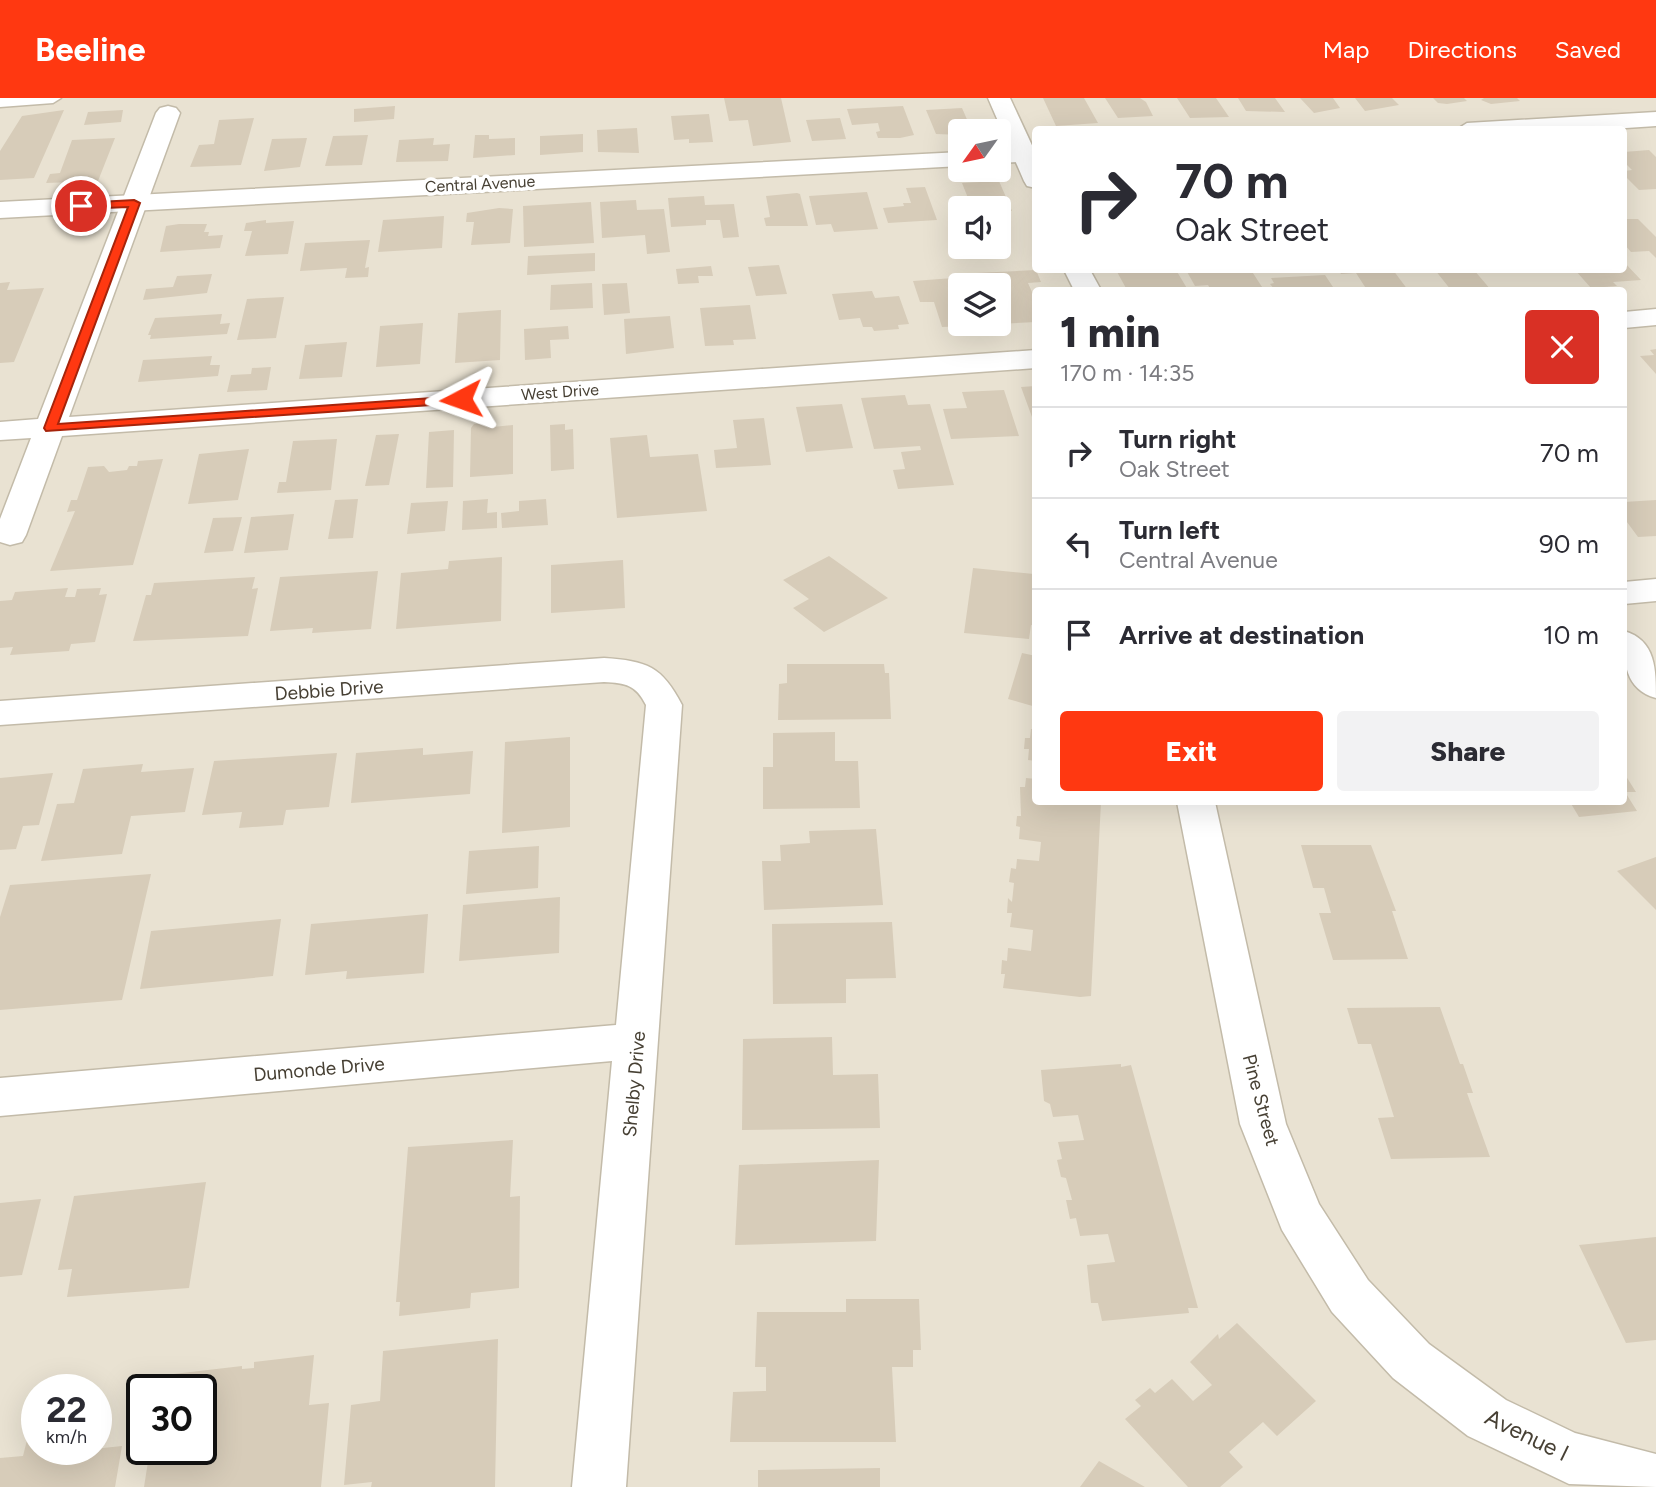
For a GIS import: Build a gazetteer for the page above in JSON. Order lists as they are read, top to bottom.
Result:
{
  "streets": {
    "street": [
      "Central Avenue",
      "West Drive",
      "Debbie Drive",
      "Dumonde Drive",
      "Shelby Drive",
      "Pine Street",
      "Avenue I"
    ]
  },
  "crossings": [
    ["Debbie Drive", "Shelby Drive"],
    ["Dumonde Drive", "Shelby Drive"],
    ["Pine Street", "Avenue I"]
  ],
  "north": "bottom left",
  "page": {
    "header": "Beeline",
    "nav": ["Map", "Directions", "Saved"],
    "turn": ["70 m", "Oak Street"],
    "heading": ["1 min", "170 m · 14:35"],
    "list": [
      {
        "name": "Turn right",
        "note": "Oak Street",
        "value": "70 m"
      },
      {
        "name": "Turn left",
        "note": "Central Avenue",
        "value": "90 m"
      },
      {
        "name": "Arrive at destination",
        "value": "10 m"
      }
    ],
    "buttons": ["Exit", "Share"],
    "speed": "22 km/h",
    "limit": "30"
  }
}
